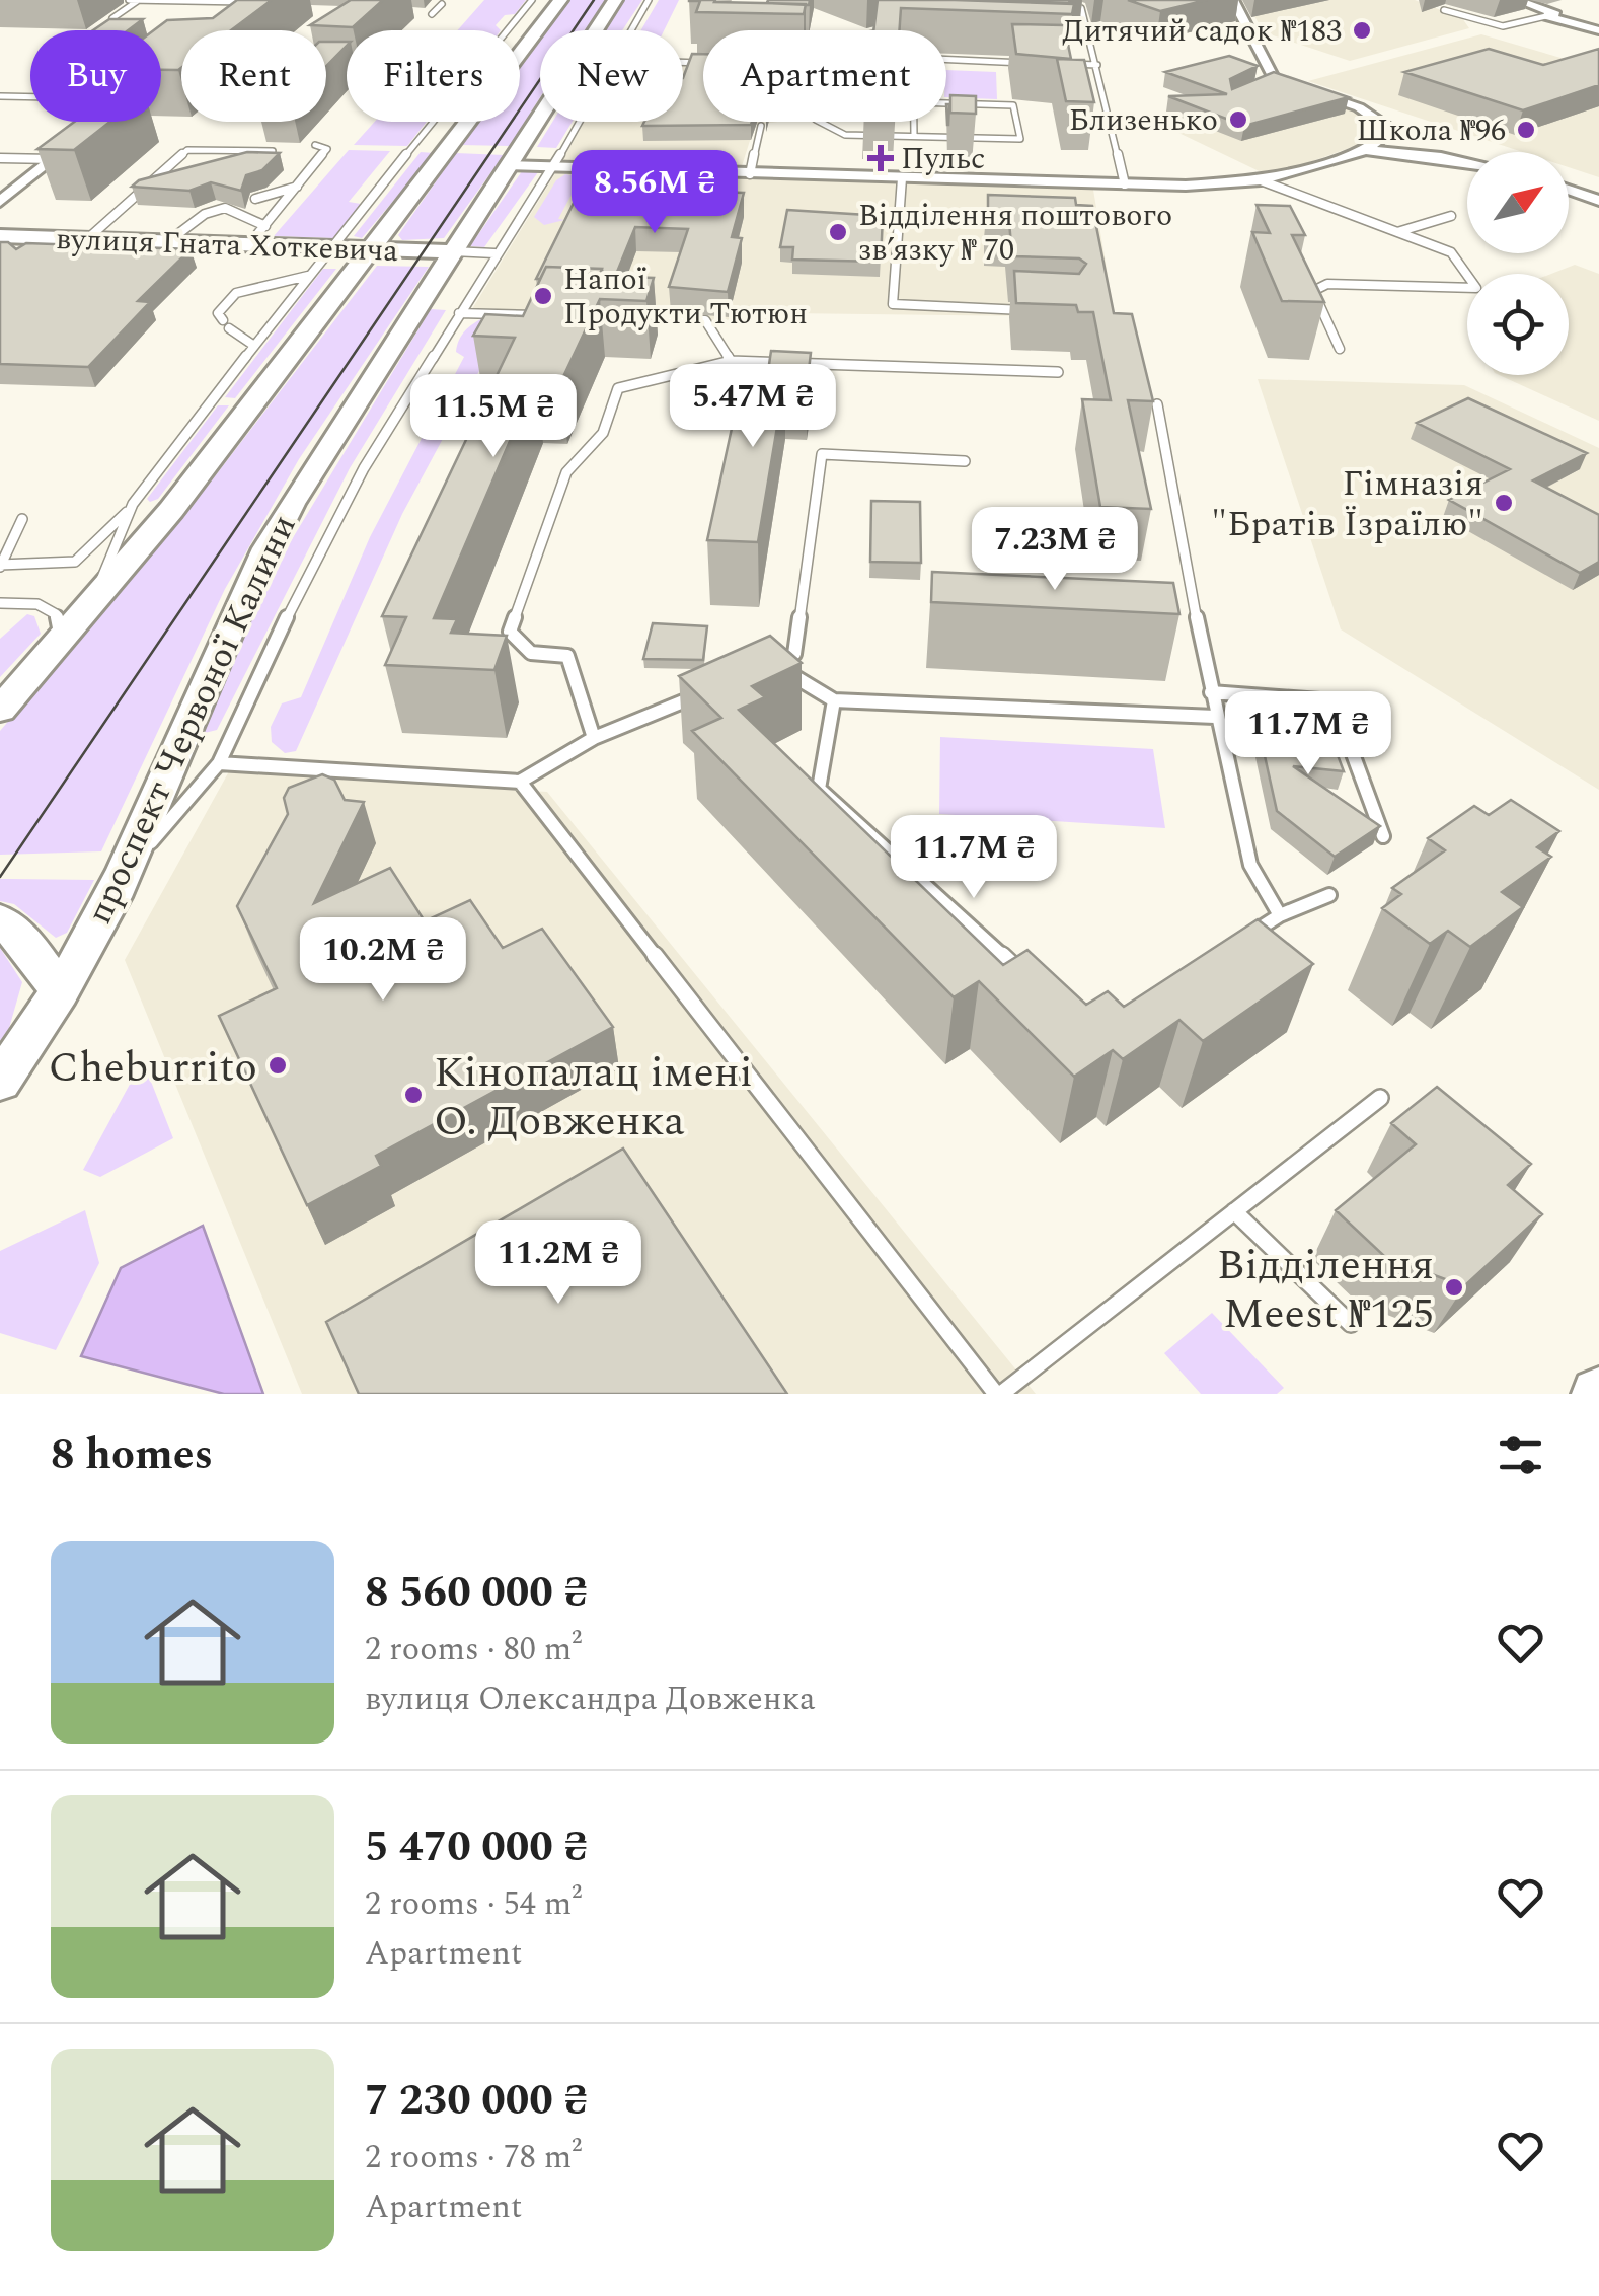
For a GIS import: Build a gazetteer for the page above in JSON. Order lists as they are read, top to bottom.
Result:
{
  "streets": {
    "main road": ["вулиця Гната Хоткевича", "проспект Червоної Калини"]
  },
  "crossings": [
    ["вулиця Гната Хоткевича", "проспект Червоної Калини"]
  ],
  "places": {
    "other": [
      "Дитячий садок №183",
      "Близенько",
      "Школа №96",
      "Відділення поштового зв’язку № 70",
      "Напої Продукти Тютюн",
      "Гімназія \"Братів Їзраїлю\"",
      "Cheburrito",
      "Кінопалац імені О. Довженка",
      "Відділення Meest №125"
    ],
    "health": ["Пульс"]
  },
  "north": "top right",
  "page": {
    "chip": [
      "Buy",
      "Rent",
      "Filters",
      "New",
      "Apartment"
    ],
    "price": [
      "8.56M ₴",
      "5.47M ₴",
      "11.5M ₴",
      "7.23M ₴",
      "11.7M ₴",
      "11.7M ₴",
      "10.2M ₴",
      "11.2M ₴"
    ],
    "heading": "8 homes",
    "list": [
      {
        "name": "8 560 000 ₴",
        "note": "2 rooms · 80 m² · вулиця Олександра Довженка"
      },
      {
        "name": "5 470 000 ₴",
        "note": "2 rooms · 54 m² · Apartment"
      },
      {
        "name": "7 230 000 ₴",
        "note": "2 rooms · 78 m² · Apartment"
      }
    ]
  }
}
